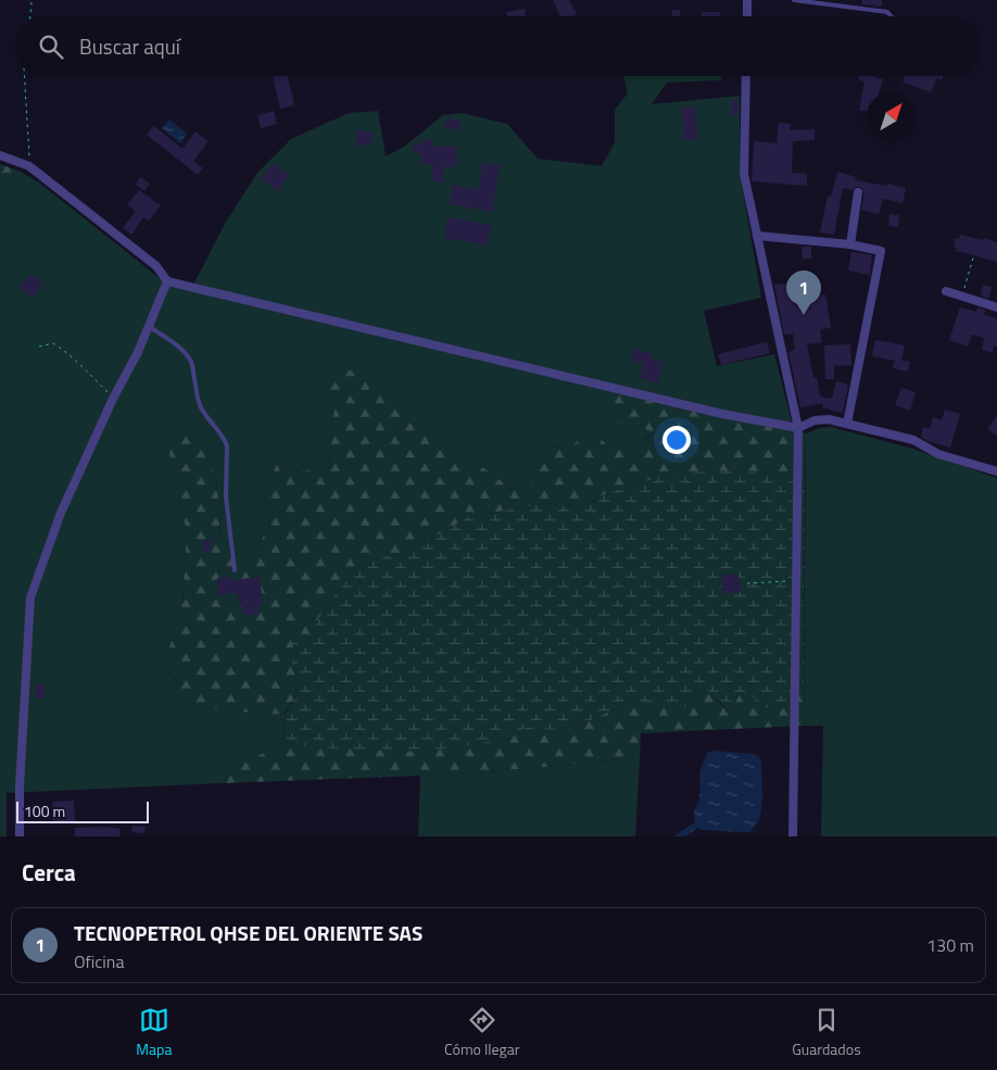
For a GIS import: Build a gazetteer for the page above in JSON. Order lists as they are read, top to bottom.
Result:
{
  "scale_bar": "100 m",
  "north": "top right",
  "page": {
    "search": "Buscar aquí",
    "pins": "1",
    "scale": "100 m",
    "heading": "Cerca",
    "list": [
      {
        "mark": "1",
        "name": "TECNOPETROL QHSE DEL ORIENTE SAS",
        "note": "Oficina",
        "value": "130 m"
      }
    ],
    "nav": ["Mapa", "Cómo llegar", "Guardados"]
  }
}
